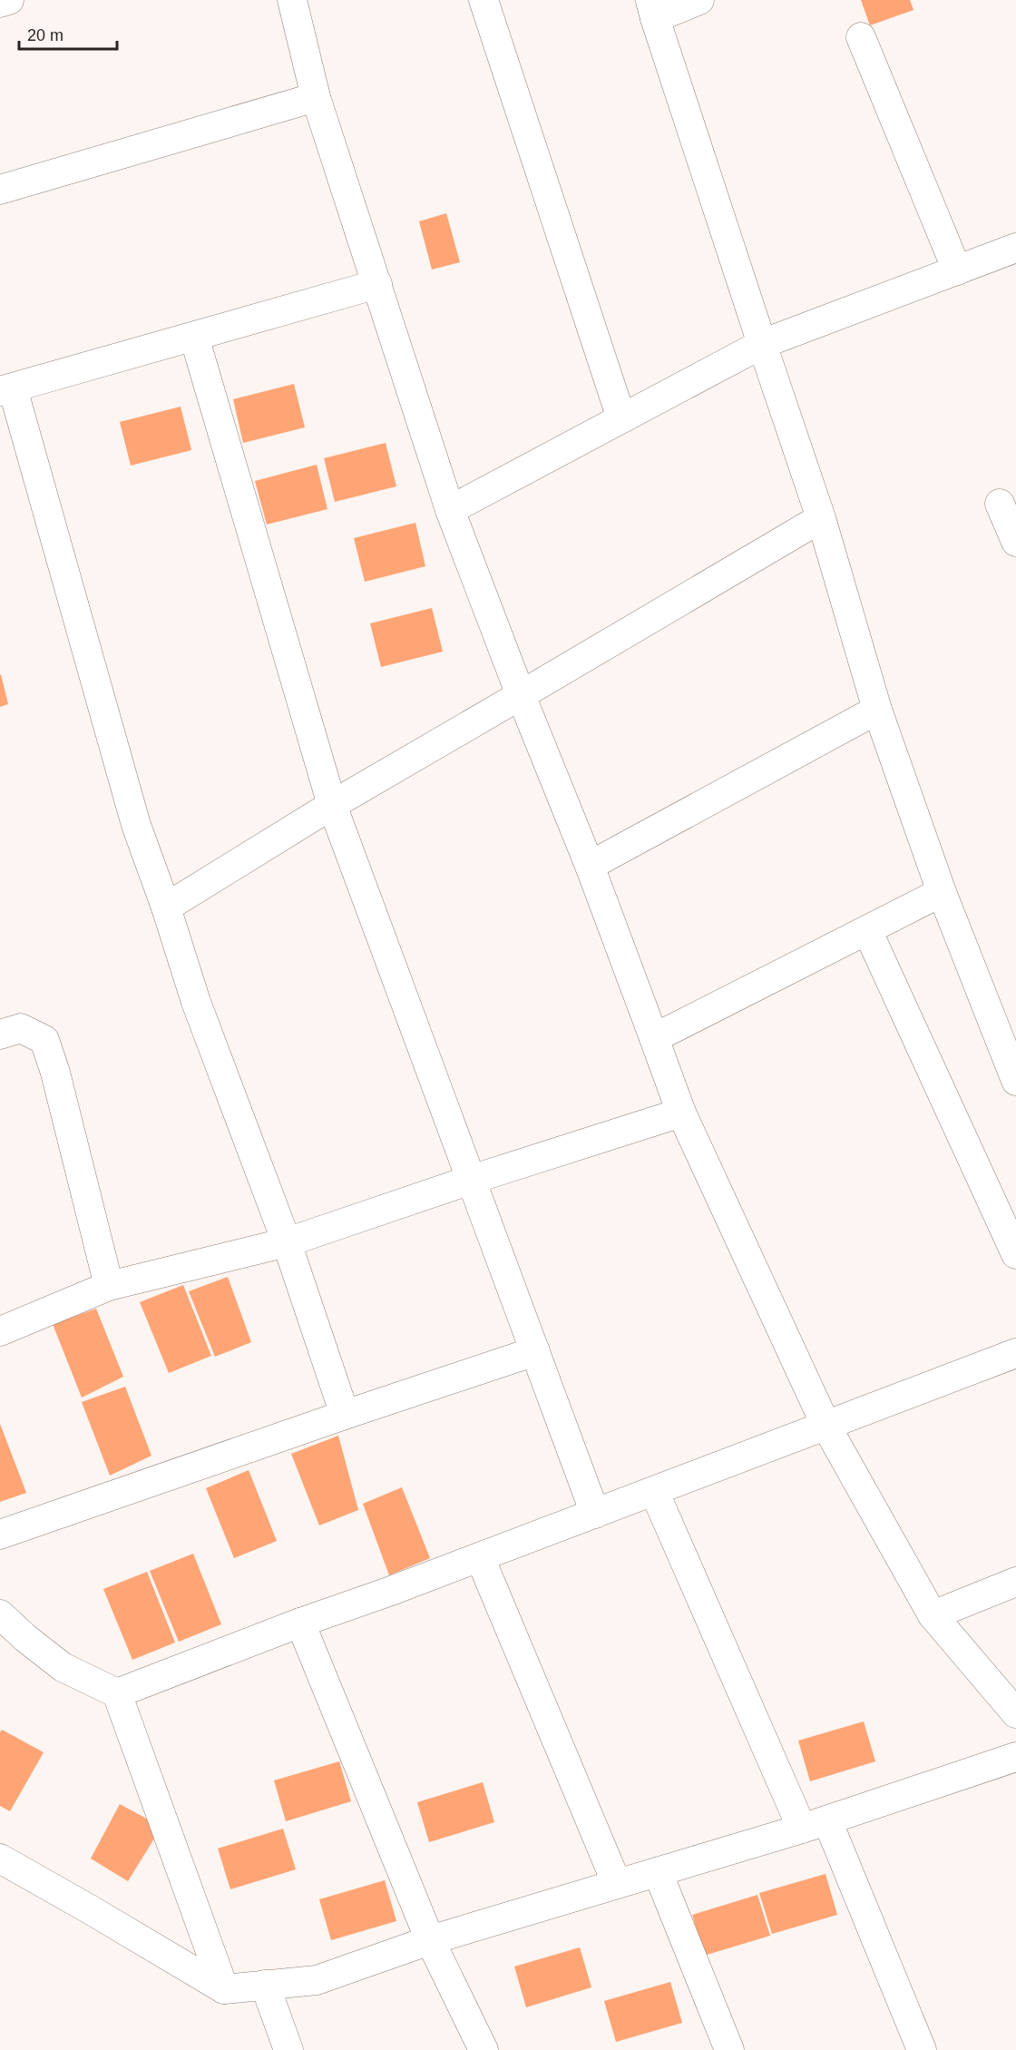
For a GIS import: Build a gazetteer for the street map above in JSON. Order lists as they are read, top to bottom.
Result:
{
  "scale_bar": "20 m"
}
